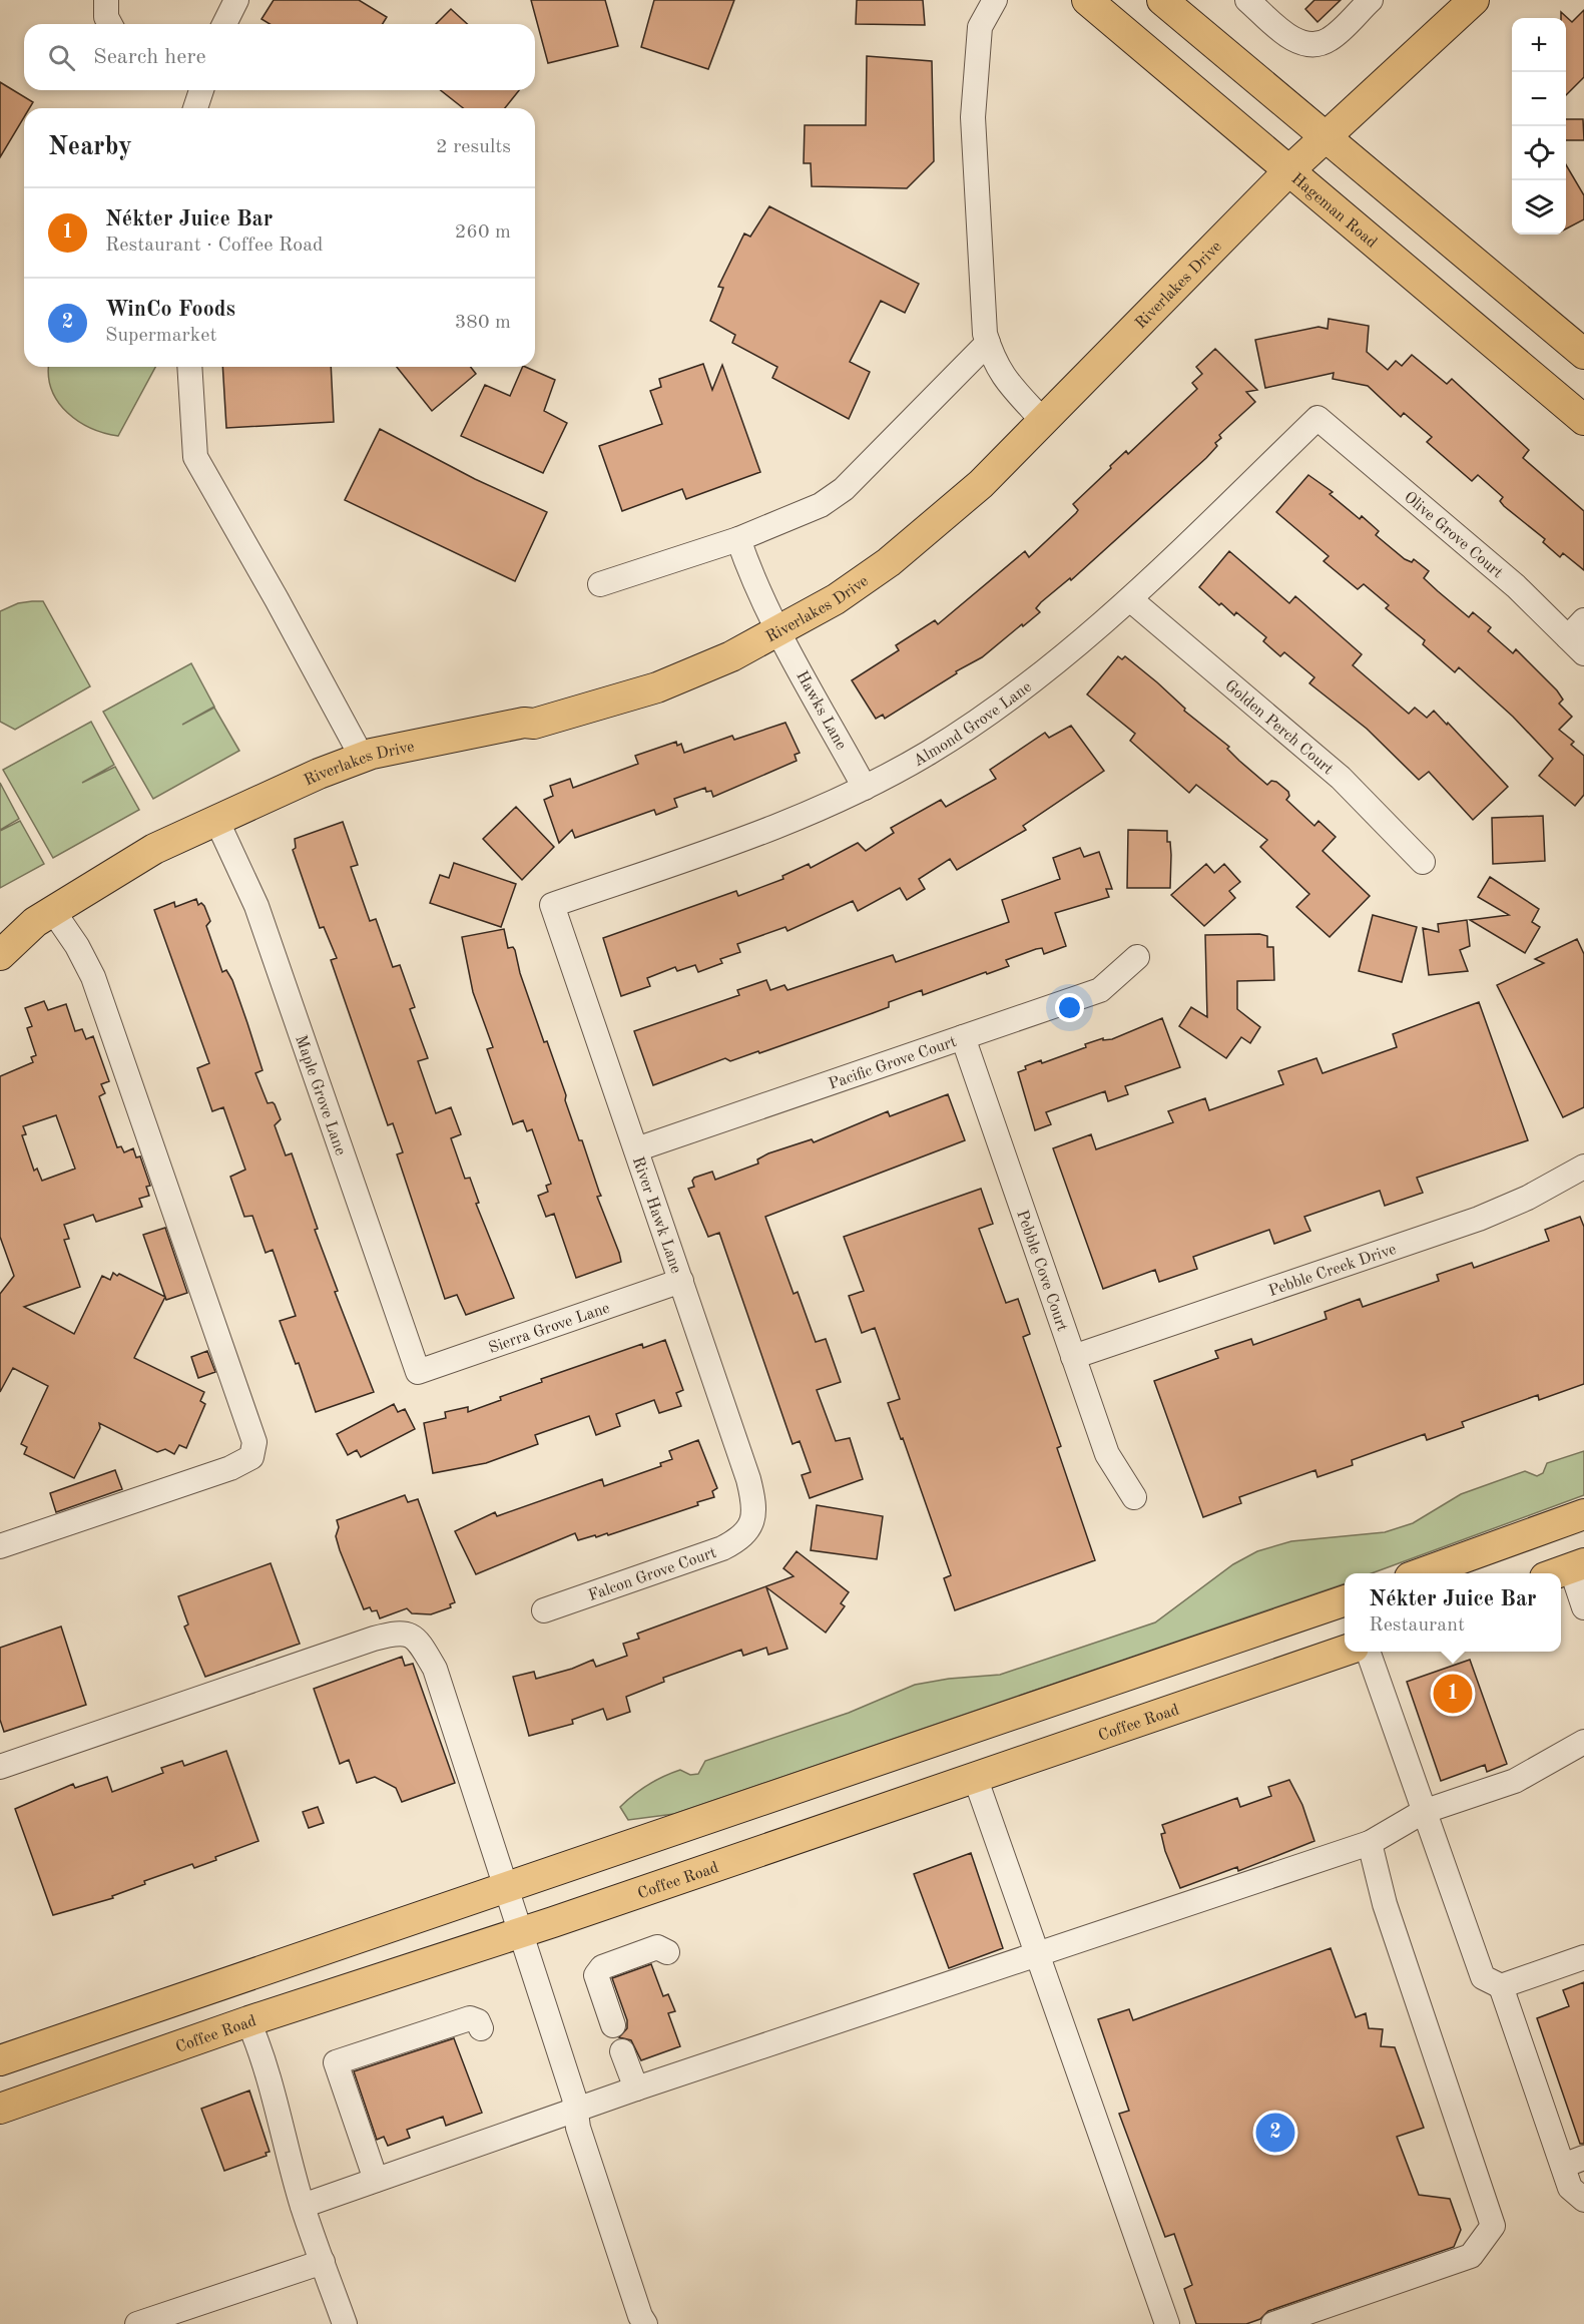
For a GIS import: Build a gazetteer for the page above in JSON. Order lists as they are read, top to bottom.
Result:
{
  "streets": {
    "main road": ["Hageman Road", "Riverlakes Drive", "Coffee Road"],
    "street": [
      "Olive Grove Court",
      "Hawks Lane",
      "Almond Grove Lane",
      "Golden Perch Court",
      "Pacific Grove Court",
      "Maple Grove Lane",
      "River Hawk Lane",
      "Pebble Creek Drive",
      "Pebble Cove Court",
      "Sierra Grove Lane",
      "Falcon Grove Court"
    ]
  },
  "crossings": [
    ["Hageman Road", "Riverlakes Drive"],
    ["Riverlakes Drive", "Hawks Lane"],
    ["Riverlakes Drive", "Maple Grove Lane"],
    ["Olive Grove Court", "Almond Grove Lane"],
    ["Hawks Lane", "Almond Grove Lane"],
    ["Almond Grove Lane", "Golden Perch Court"],
    ["Almond Grove Lane", "River Hawk Lane"],
    ["Pacific Grove Court", "River Hawk Lane"],
    ["Pacific Grove Court", "Pebble Cove Court"],
    ["Maple Grove Lane", "Sierra Grove Lane"],
    ["River Hawk Lane", "Sierra Grove Lane"],
    ["River Hawk Lane", "Falcon Grove Court"],
    ["Pebble Creek Drive", "Pebble Cove Court"]
  ],
  "page": {
    "map_buttons": ["+", "−"],
    "search": "Search here",
    "heading": ["Nearby", "2 results"],
    "list": [
      {
        "mark": "1",
        "name": "Nékter Juice Bar",
        "note": "Restaurant · Coffee Road",
        "value": "260 m"
      },
      {
        "mark": "2",
        "name": "WinCo Foods",
        "note": "Supermarket",
        "value": "380 m"
      }
    ],
    "popup": ["Nékter Juice Bar", "Restaurant"],
    "pins": ["1", "2"]
  }
}
